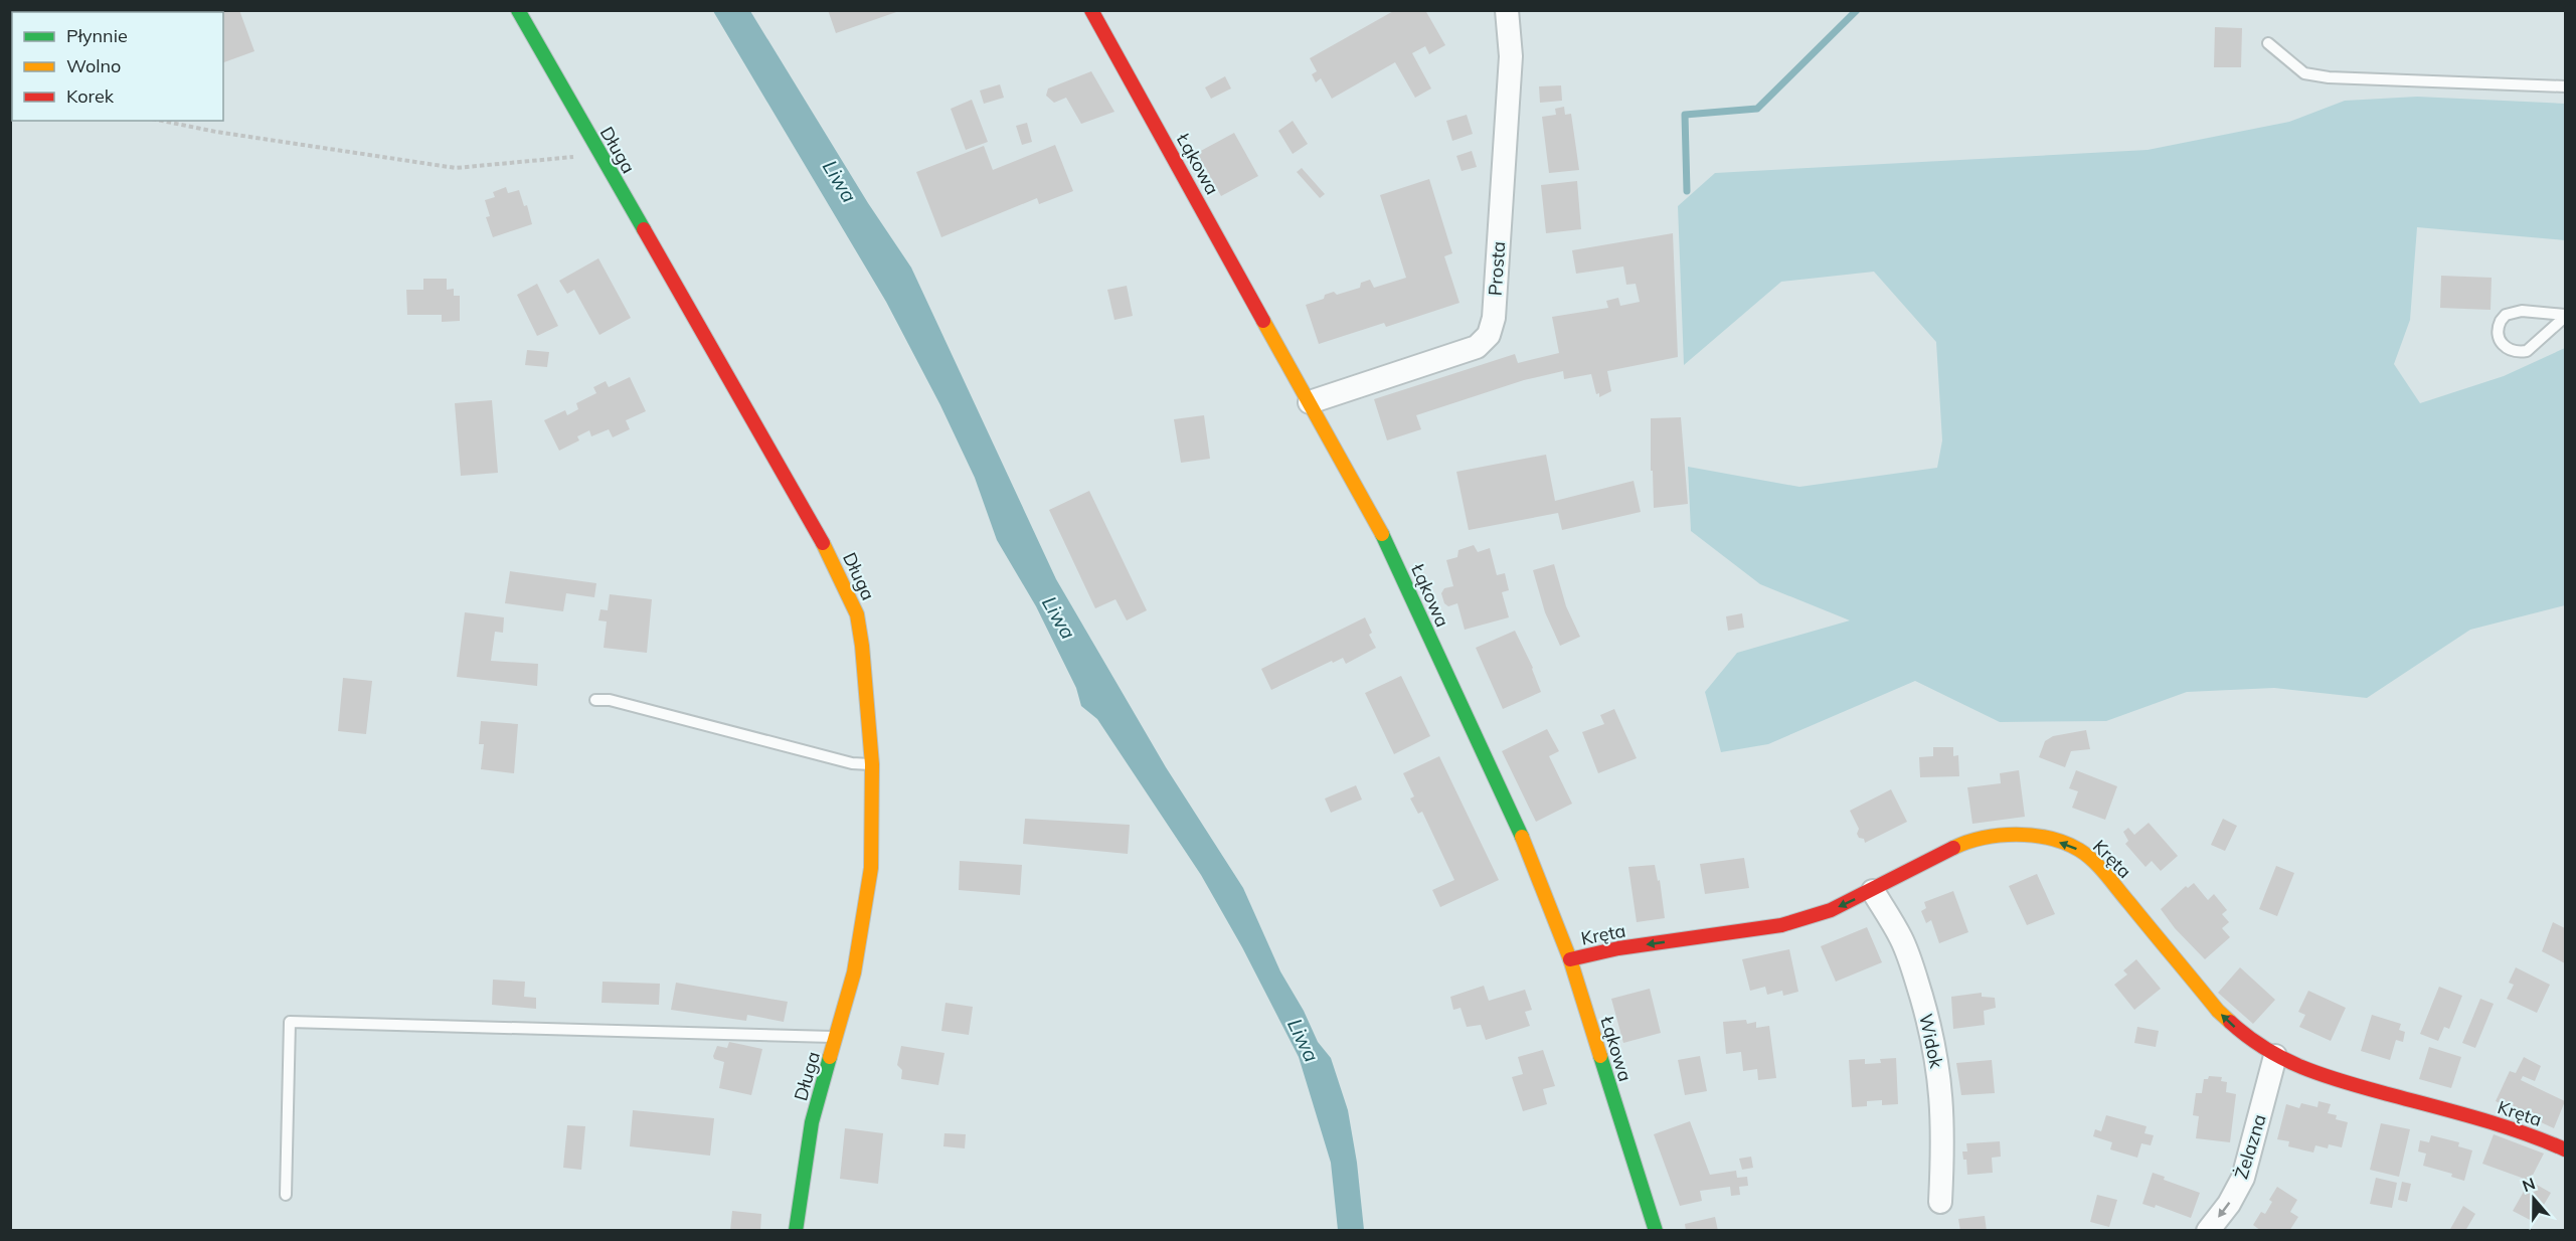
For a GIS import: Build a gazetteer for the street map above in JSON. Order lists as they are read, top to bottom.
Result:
{
  "streets": {
    "street": [
      "Długa",
      "Łąkowa",
      "Prosta",
      "Kręta",
      "Widok",
      "Żelazna"
    ]
  },
  "crossings": [
    ["Łąkowa", "Prosta"],
    ["Łąkowa", "Kręta"],
    ["Kręta", "Widok"],
    ["Kręta", "Żelazna"]
  ],
  "one_way": ["Kręta", "Żelazna"],
  "water": ["Liwa"],
  "legend": ["Płynnie", "Wolno", "Korek"],
  "north": "top"
}
